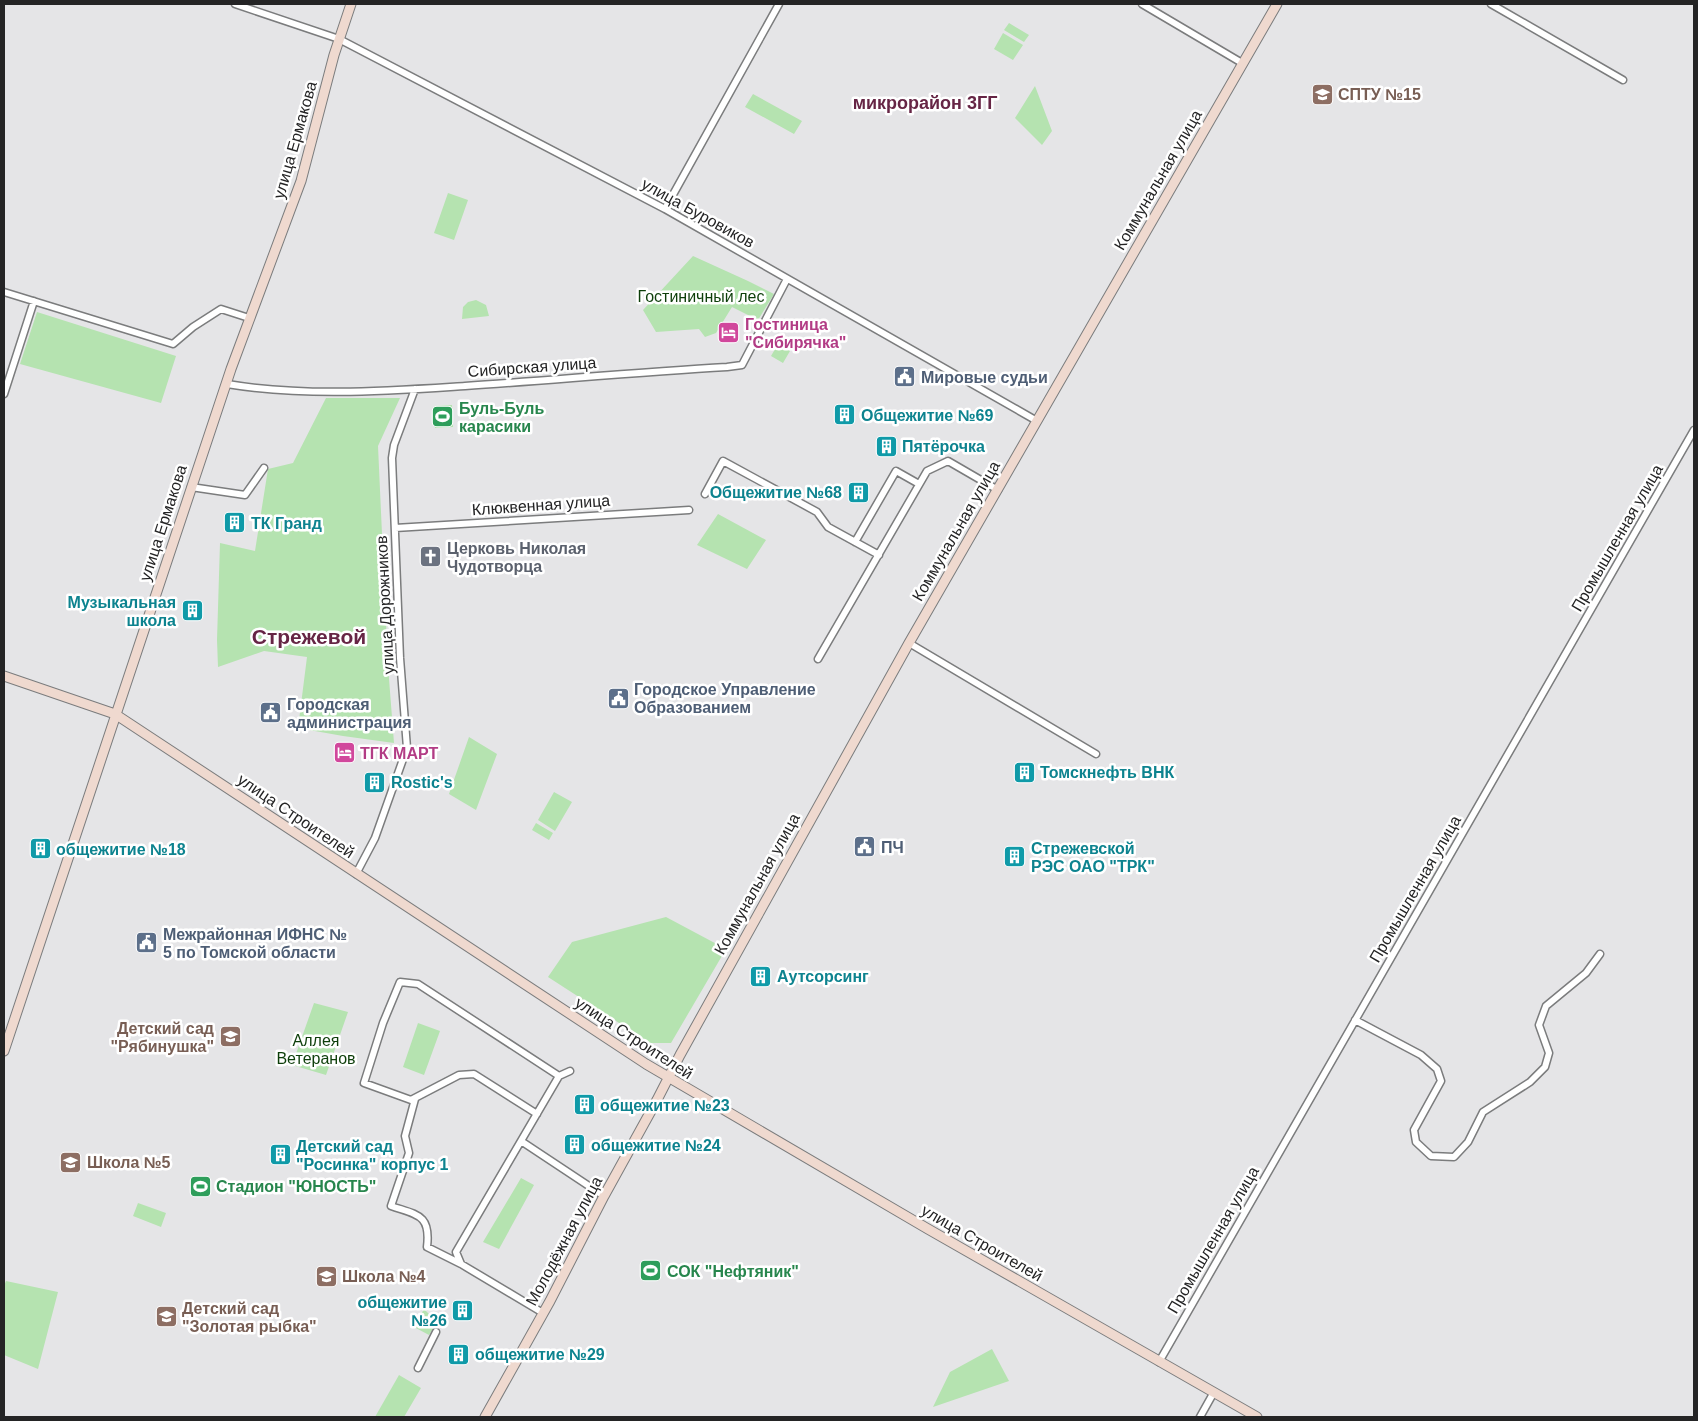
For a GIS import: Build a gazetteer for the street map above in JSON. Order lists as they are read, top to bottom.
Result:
{
  "streets": {
    "main road": [
      "улица Ермакова",
      "Коммунальная улица",
      "улица Строителей",
      "Молодёжная улица"
    ],
    "street": [
      "улица Буровиков",
      "Сибирская улица",
      "Клюквенная улица",
      "Промышленная улица",
      "улица Дорожников"
    ]
  },
  "crossings": [
    ["улица Ермакова", "улица Буровиков"],
    ["улица Ермакова", "Сибирская улица"],
    ["улица Ермакова", "улица Строителей"],
    ["Коммунальная улица", "улица Буровиков"],
    ["Коммунальная улица", "улица Строителей"],
    ["Коммунальная улица", "Молодёжная улица"],
    ["улица Буровиков", "Сибирская улица"],
    ["Сибирская улица", "улица Дорожников"],
    ["Клюквенная улица", "улица Дорожников"],
    ["Промышленная улица", "улица Строителей"],
    ["улица Дорожников", "улица Строителей"],
    ["улица Строителей", "Молодёжная улица"]
  ],
  "districts": ["микрорайон 3ГГ", "Стрежевой"],
  "parks": ["Гостиничный лес", "Аллея Ветеранов"],
  "places": {
    "school or university": [
      "СПТУ №15",
      "Детский сад \"Рябинушка\"",
      "Школа №5",
      "Школа №4",
      "Детский сад \"Золотая рыбка\""
    ],
    "hotel": ["Гостиница \"Сибирячка\"", "ТГК МАРТ"],
    "public building": [
      "Мировые судьи",
      "Городское Управление Образованием",
      "Городская администрация",
      "ПЧ",
      "Межрайонная ИФНС № 5 по Томской области"
    ],
    "building": [
      "Общежитие №69",
      "Пятёрочка",
      "Общежитие №68",
      "ТК Гранд",
      "Музыкальная школа",
      "Томскнефть ВНК",
      "Rostic's",
      "общежитие №18",
      "Стрежевской РЭС ОАО \"ТРК\"",
      "Аутсорсинг",
      "общежитие №23",
      "общежитие №24",
      "Детский сад \"Росинка\" корпус 1",
      "общежитие №26",
      "общежитие №29"
    ],
    "sports": ["Буль-Буль карасики", "Стадион \"ЮНОСТЬ\"", "СОК \"Нефтяник\""],
    "church": ["Церковь Николая Чудотворца"]
  }
}
